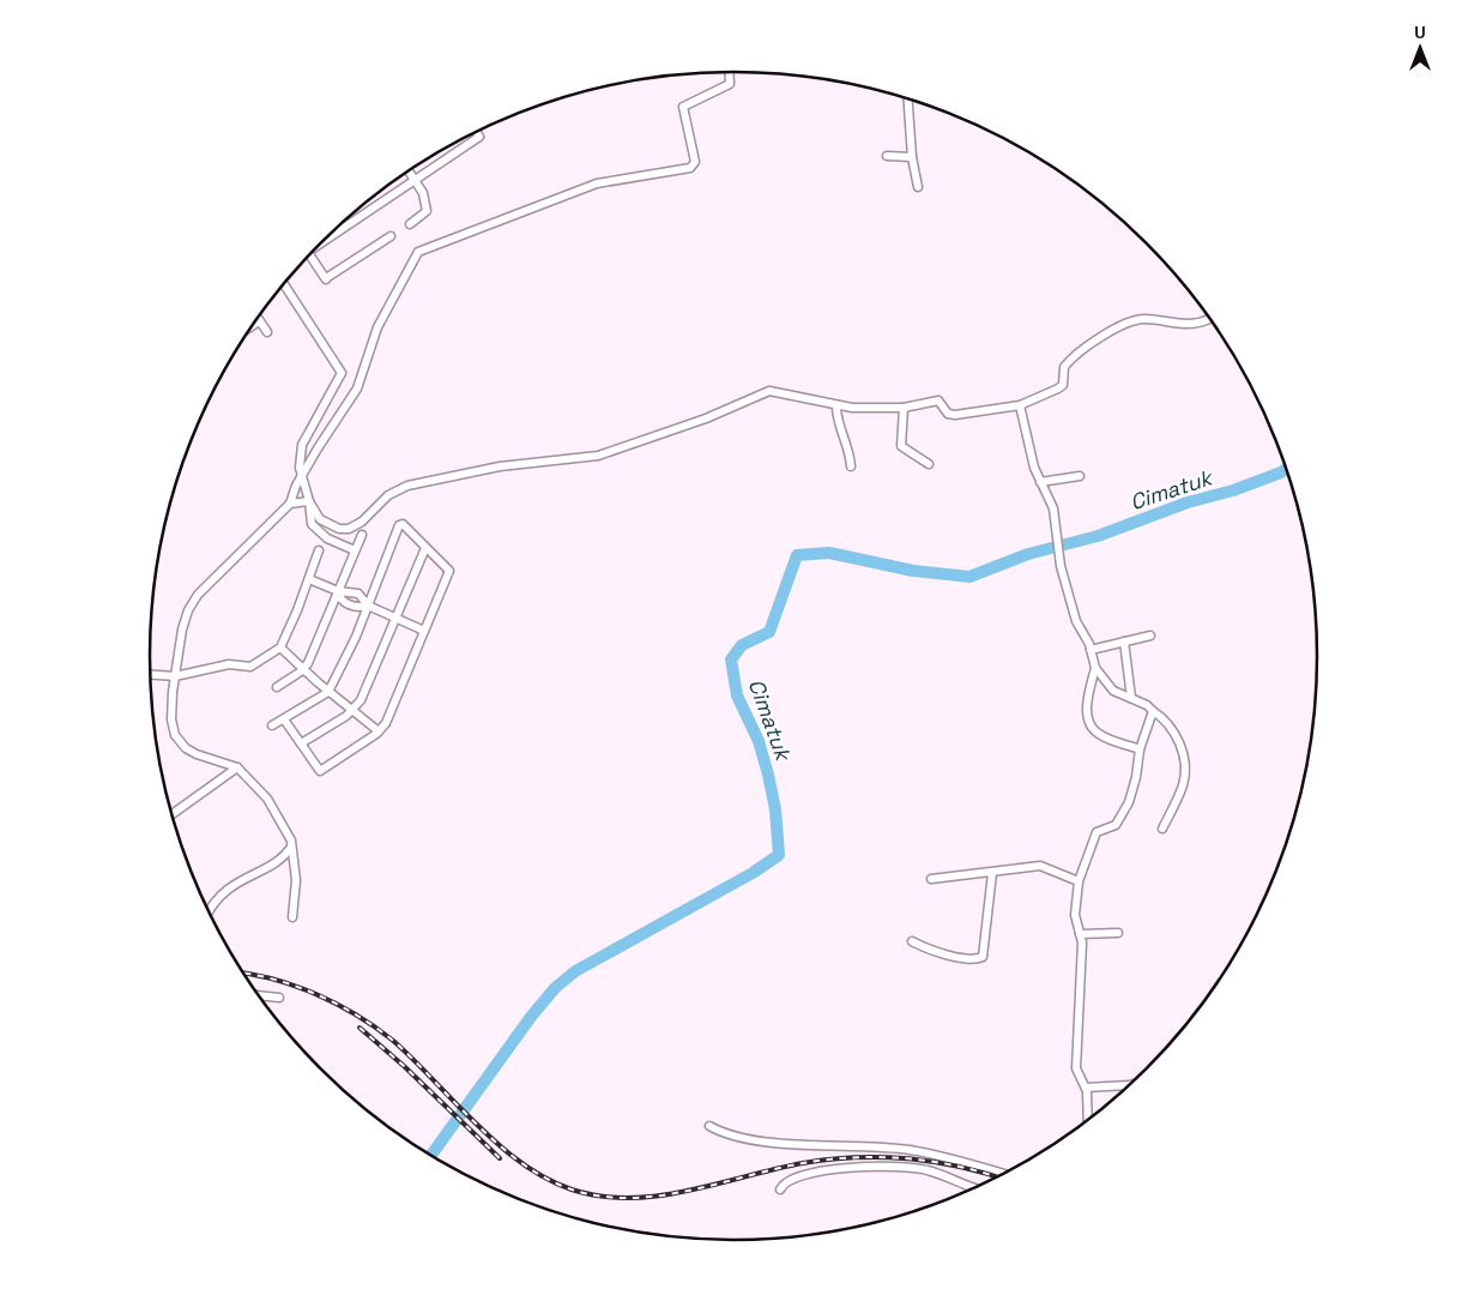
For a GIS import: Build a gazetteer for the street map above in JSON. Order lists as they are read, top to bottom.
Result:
{
  "water": ["Cimatuk"],
  "north": "top"
}
